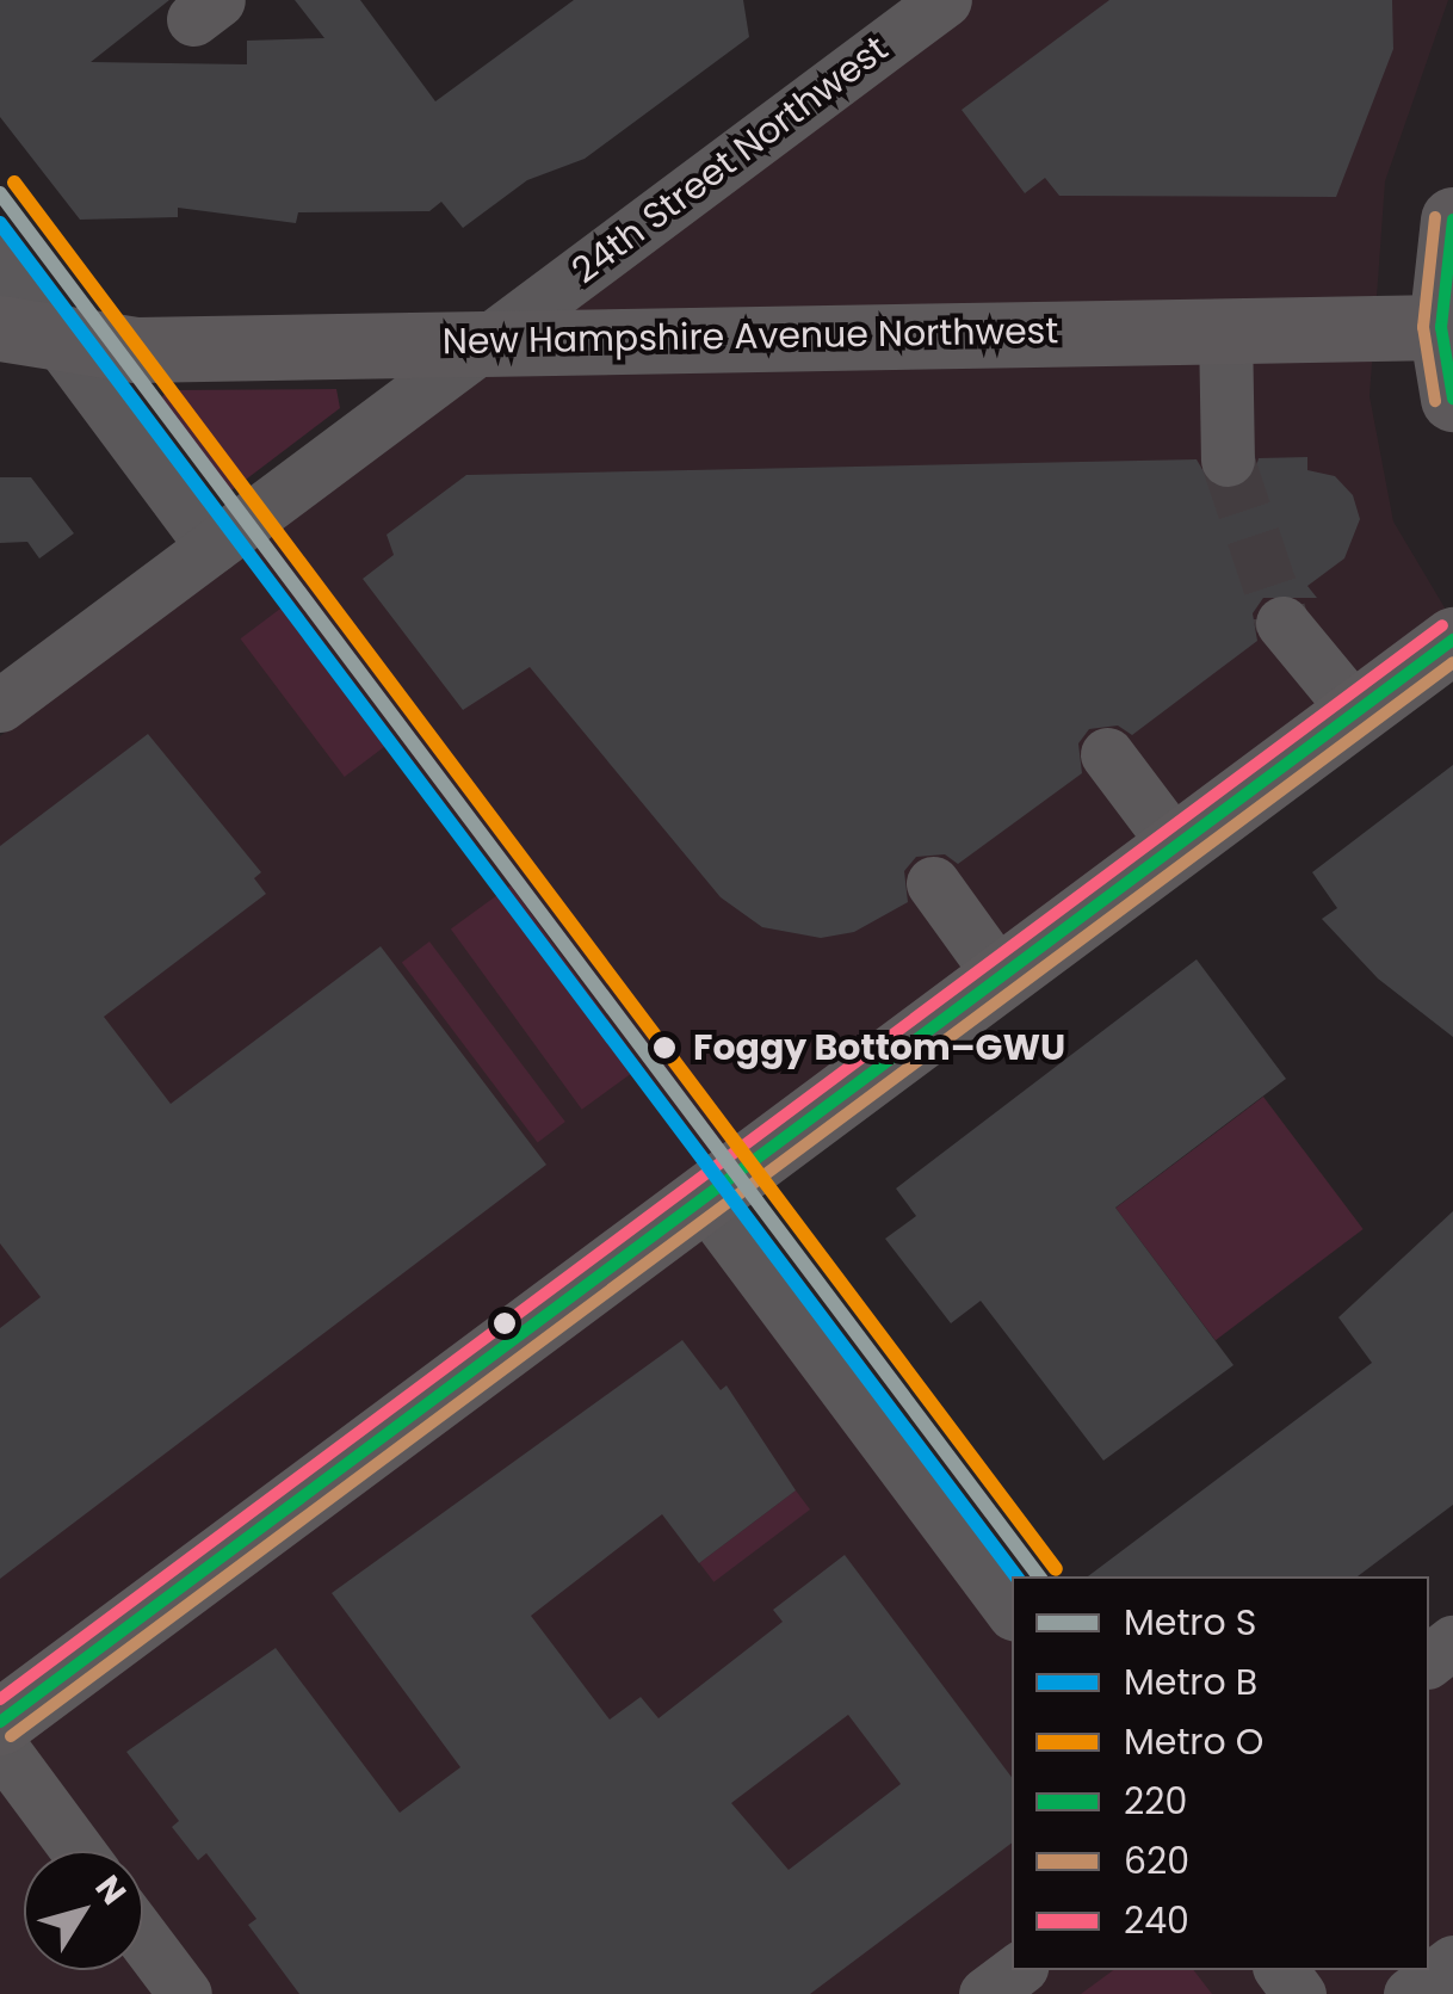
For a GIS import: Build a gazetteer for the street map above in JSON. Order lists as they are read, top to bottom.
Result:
{
  "streets": {
    "main road": ["New Hampshire Avenue Northwest"],
    "street": ["24th Street Northwest"]
  },
  "crossings": [
    ["24th Street Northwest", "New Hampshire Avenue Northwest"]
  ],
  "places": ["Foggy Bottom–GWU"],
  "lines": [
    "metro line O",
    "metro line S",
    "transit line 620",
    "transit line 220",
    "metro line B",
    "transit line 240"
  ],
  "legend": [
    "Metro S",
    "Metro B",
    "Metro O",
    "220",
    "620",
    "240"
  ],
  "north": "top right"
}
